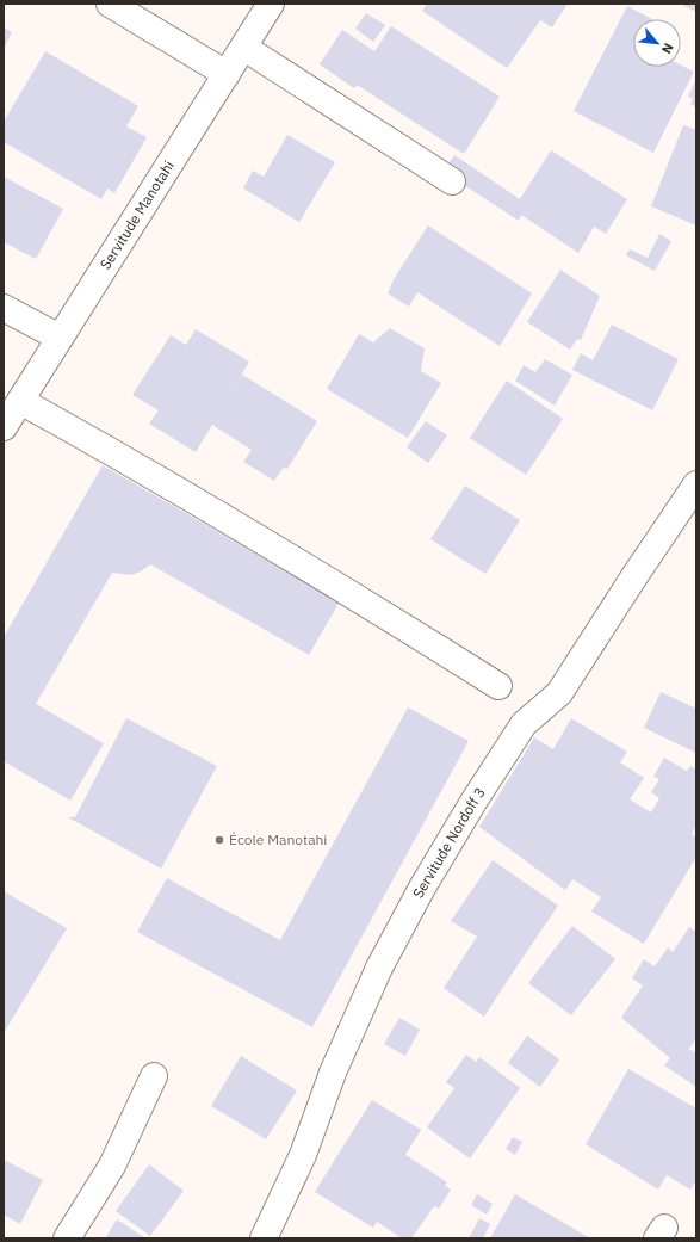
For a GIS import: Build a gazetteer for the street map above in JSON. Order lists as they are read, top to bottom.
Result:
{
  "streets": {
    "street": ["Servitude Manotahi", "Servitude Nordoff 3"]
  },
  "places": ["École Manotahi"],
  "north": "bottom right"
}
